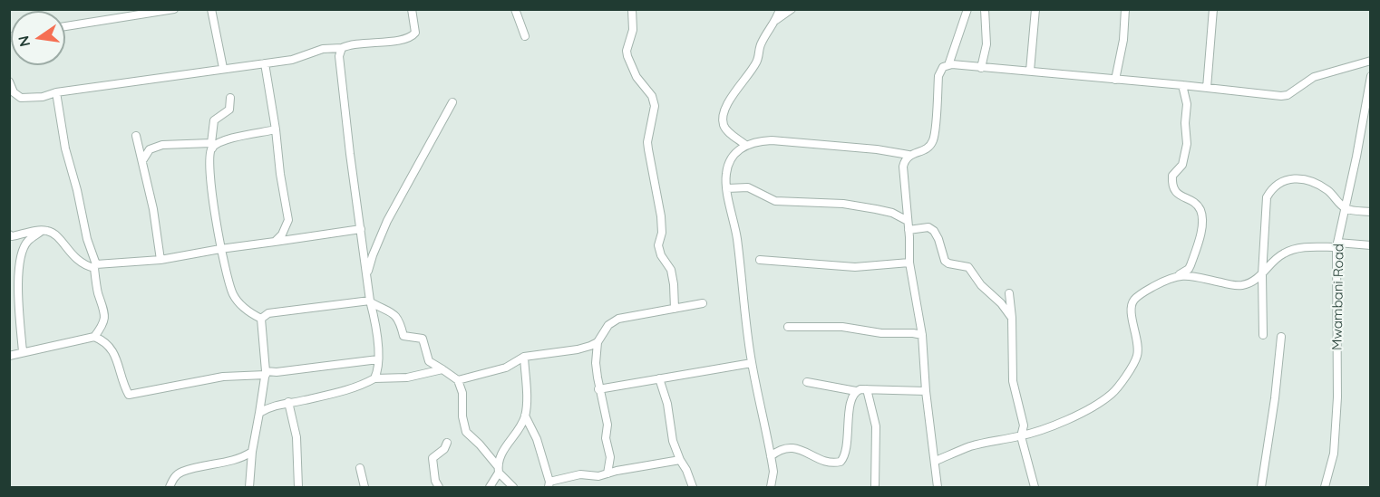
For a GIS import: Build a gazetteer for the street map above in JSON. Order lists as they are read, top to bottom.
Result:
{
  "streets": {
    "street": ["Mwambani Road"]
  },
  "north": "left"
}
